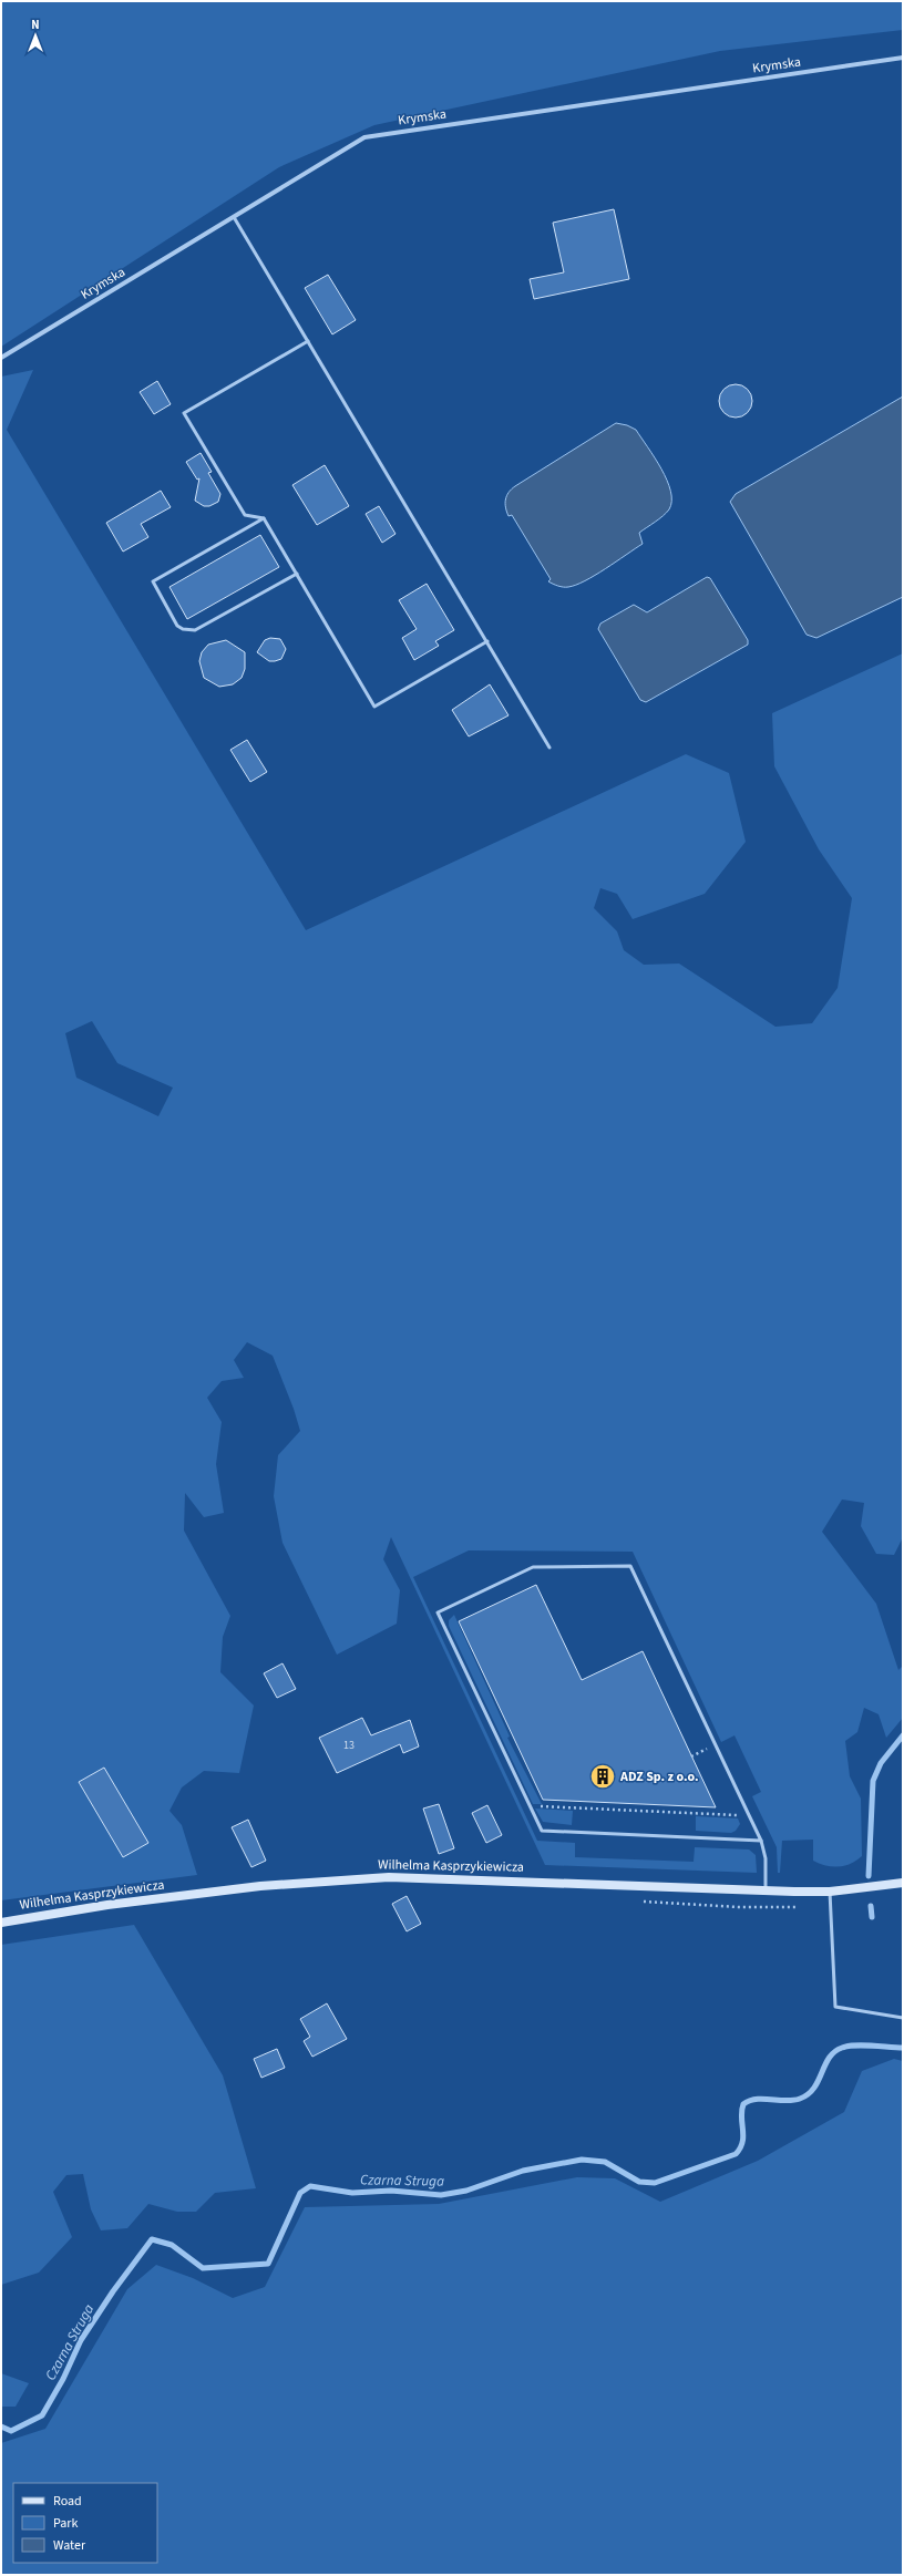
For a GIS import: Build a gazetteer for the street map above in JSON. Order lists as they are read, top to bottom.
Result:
{
  "streets": {
    "street": ["Krymska", "Wilhelma Kasprzykiewicza"]
  },
  "water": ["Czarna Struga"],
  "places": {
    "building": ["ADZ Sp. z o.o."]
  },
  "house_numbers": ["13"],
  "legend": ["Road", "Park", "Water"],
  "north": "top"
}
